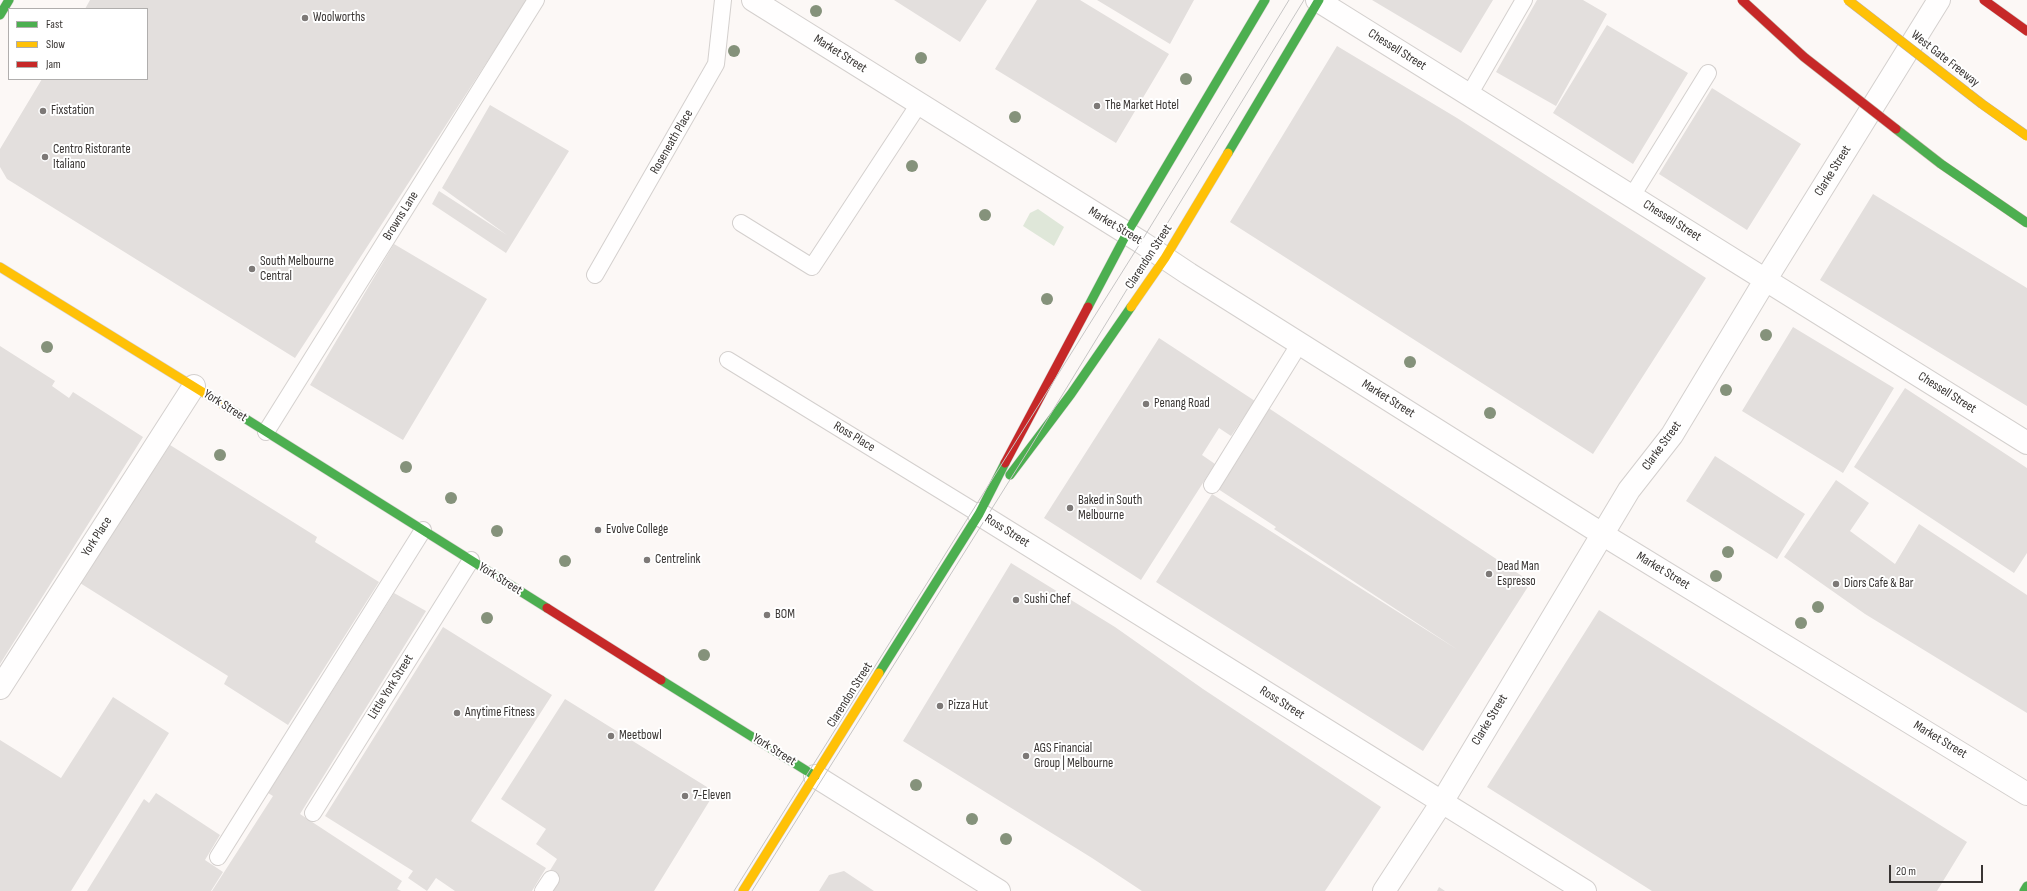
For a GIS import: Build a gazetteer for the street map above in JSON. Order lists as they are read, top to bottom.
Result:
{
  "streets": {
    "main road": ["West Gate Freeway", "Clarendon Street", "York Street"],
    "street": [
      "Chessell Street",
      "Market Street",
      "Clarke Street",
      "Ross Street",
      "York Place"
    ],
    "lane": [
      "Roseneath Place",
      "Browns Lane",
      "Ross Place",
      "Little York Street"
    ]
  },
  "crossings": [
    ["Chessell Street", "Clarke Street"],
    ["Chessell Street", "Clarendon Street"],
    ["Market Street", "Clarke Street"],
    ["Market Street", "Clarendon Street"],
    ["Clarke Street", "Ross Street"],
    ["Browns Lane", "York Street"],
    ["Clarendon Street", "York Street"],
    ["Clarendon Street", "Ross Place"],
    ["Clarendon Street", "Ross Street"],
    ["York Street", "York Place"],
    ["York Street", "Little York Street"],
    ["Ross Place", "Ross Street"]
  ],
  "places": [
    "Woolworths",
    "The Market Hotel",
    "Fixstation",
    "Centro Ristorante Italiano",
    "South Melbourne Central",
    "Penang Road",
    "Baked in South Melbourne",
    "Evolve College",
    "Centrelink",
    "Dead Man Espresso",
    "Diors Cafe & Bar",
    "Sushi Chef",
    "BOM",
    "Pizza Hut",
    "Anytime Fitness",
    "Meetbowl",
    "AGS Financial Group | Melbourne",
    "7-Eleven"
  ],
  "legend": ["Fast", "Slow", "Jam"],
  "scale_bar": "20 m"
}
